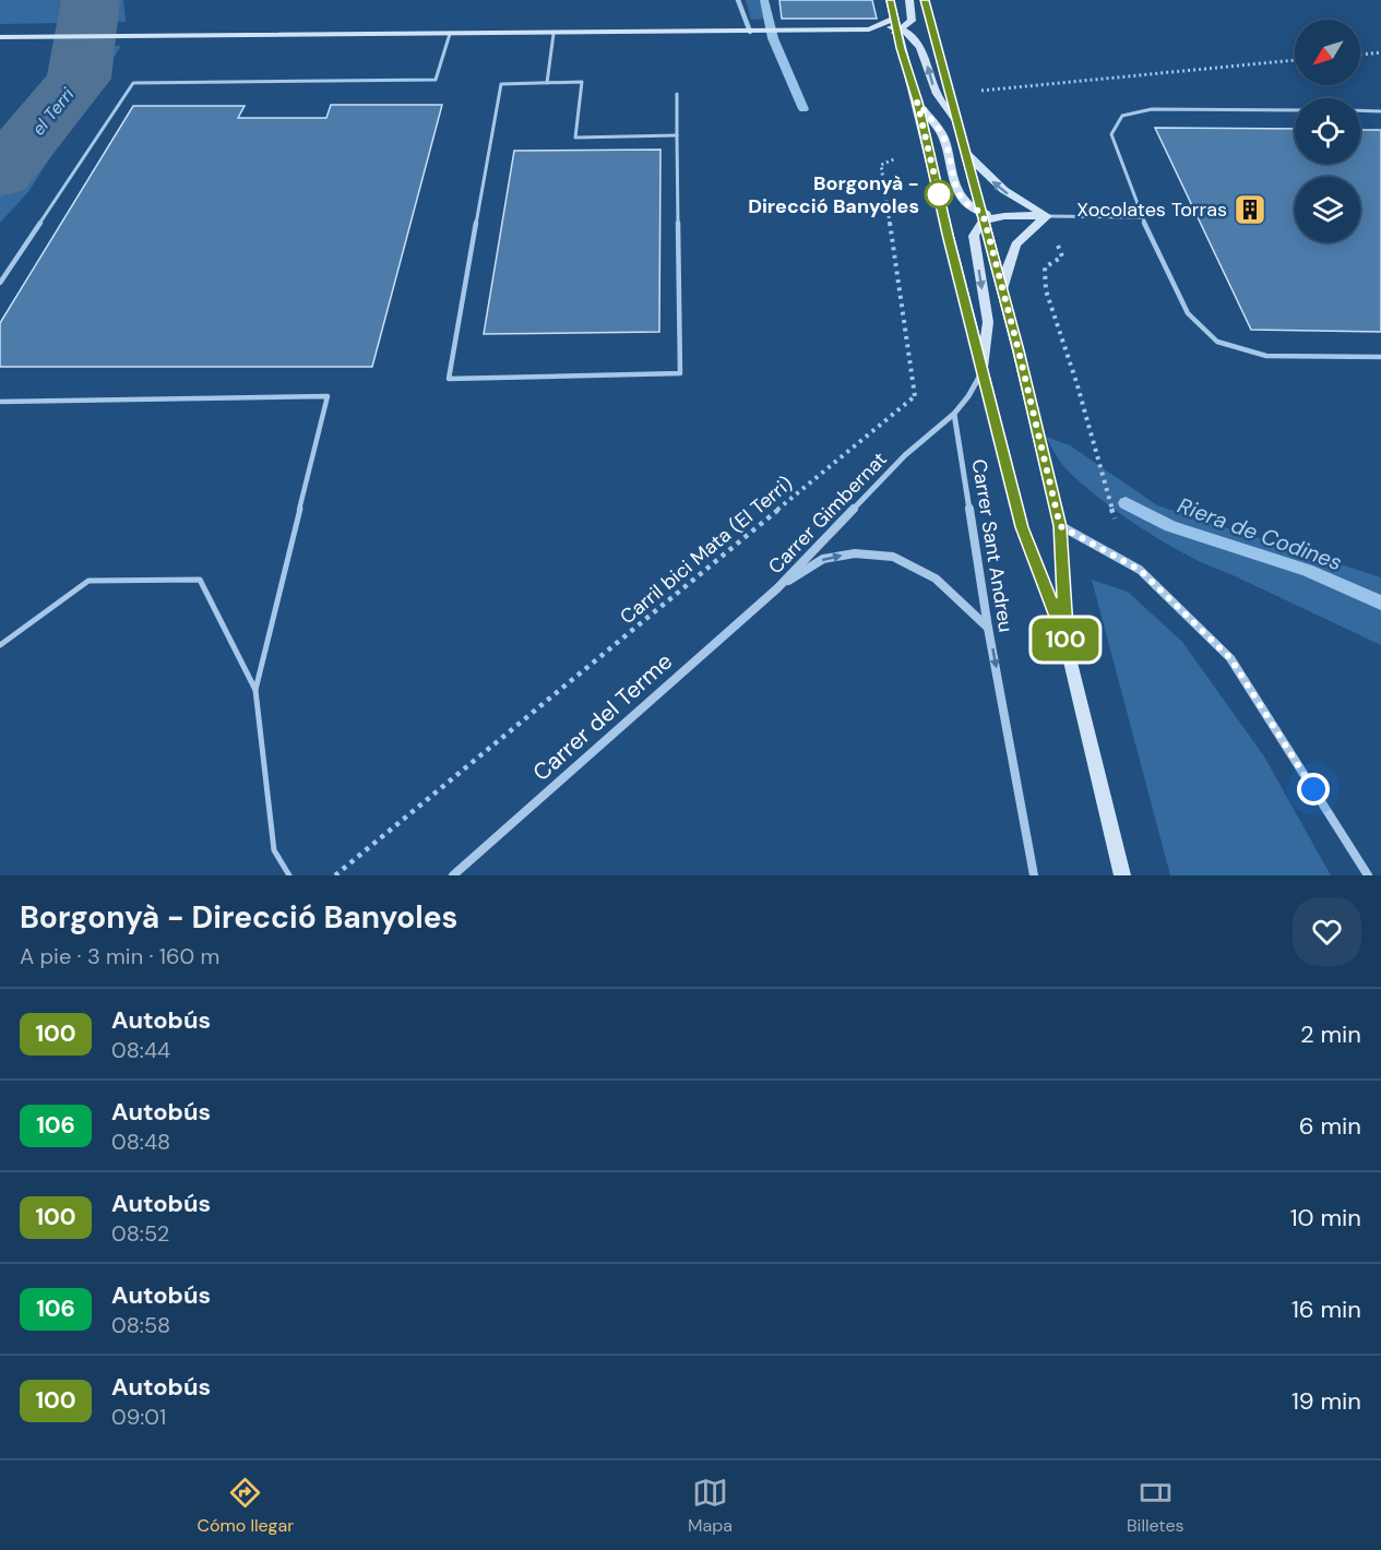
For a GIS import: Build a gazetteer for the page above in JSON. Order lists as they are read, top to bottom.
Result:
{
  "streets": {
    "street": ["Carrer Gimbernat", "Carrer Sant Andreu", "Carrer del Terme"],
    "path": ["Carril bici Mata (El Terri)"]
  },
  "crossings": [
    ["Carrer Gimbernat", "Carrer Sant Andreu"],
    ["Carrer Gimbernat", "Carrer del Terme"]
  ],
  "one_way": ["Carrer Gimbernat", "Carrer Sant Andreu"],
  "water": ["el Terri", "Riera de Codines"],
  "places": {
    "other": ["Borgonyà - Direcció Banyoles"],
    "building": ["Xocolates Torras"]
  },
  "lines": ["bus line 100"],
  "north": "bottom left",
  "page": {
    "on_map": "100",
    "heading": ["Borgonyà - Direcció Banyoles", "A pie · 3 min · 160 m"],
    "list": [
      {
        "mark": "100",
        "name": "Autobús",
        "note": "08:44",
        "value": "2 min"
      },
      {
        "mark": "106",
        "name": "Autobús",
        "note": "08:48",
        "value": "6 min"
      },
      {
        "mark": "100",
        "name": "Autobús",
        "note": "08:52",
        "value": "10 min"
      },
      {
        "mark": "106",
        "name": "Autobús",
        "note": "08:58",
        "value": "16 min"
      },
      {
        "mark": "100",
        "name": "Autobús",
        "note": "09:01",
        "value": "19 min"
      }
    ],
    "tabs": ["Cómo llegar", "Mapa", "Billetes"]
  }
}
